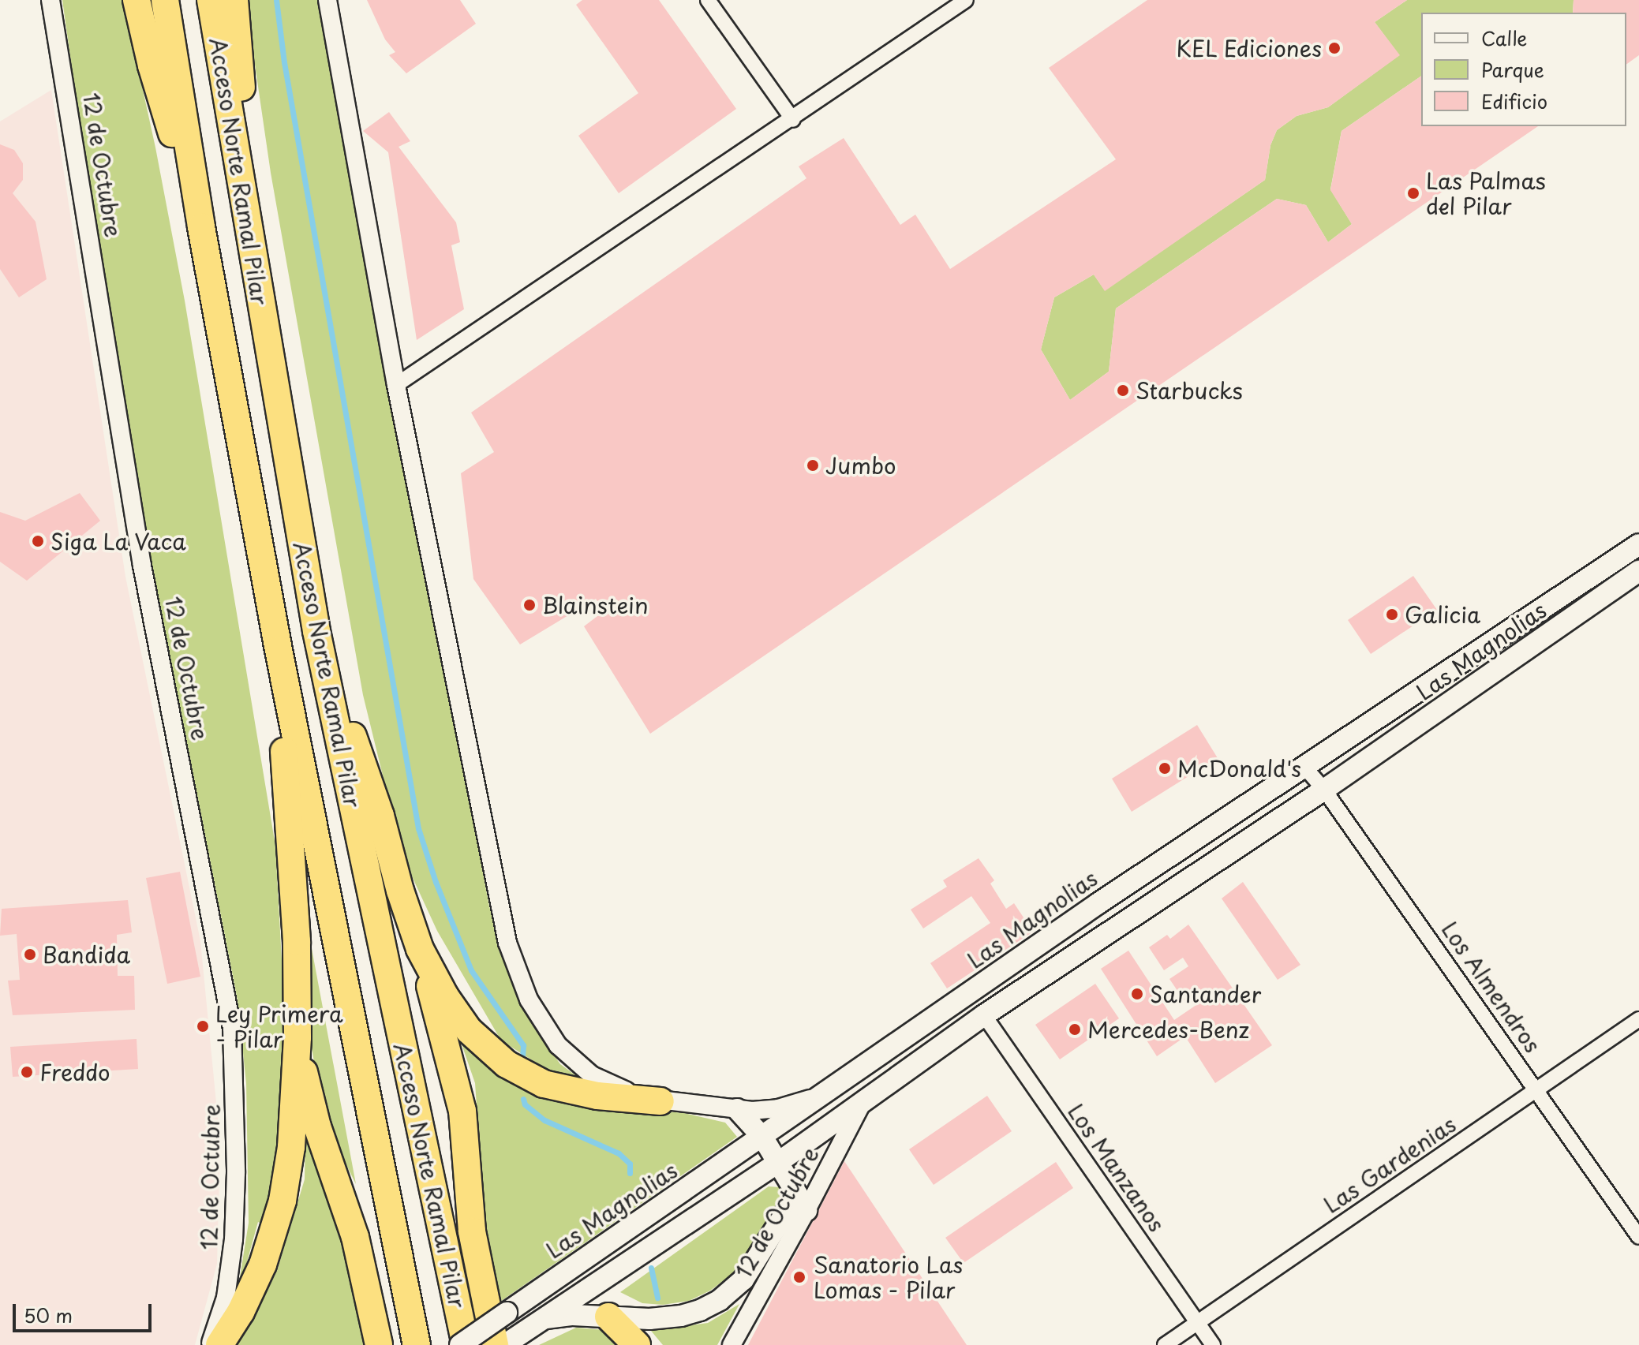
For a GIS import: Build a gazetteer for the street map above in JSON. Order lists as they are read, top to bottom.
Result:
{
  "streets": {
    "highway": ["Acceso Norte Ramal Pilar"],
    "main road": ["Las Magnolias"],
    "street": [
      "12 de Octubre",
      "Los Almendros",
      "Las Gardenias",
      "Los Manzanos"
    ]
  },
  "crossings": [
    ["12 de Octubre", "Las Magnolias"],
    ["Las Magnolias", "Los Almendros"],
    ["Las Magnolias", "Los Manzanos"],
    ["Los Almendros", "Las Gardenias"],
    ["Las Gardenias", "Los Manzanos"]
  ],
  "places": [
    "KEL Ediciones",
    "Las Palmas del Pilar",
    "Starbucks",
    "Jumbo",
    "Siga La Vaca",
    "Blainstein",
    "Galicia",
    "McDonald's",
    "Bandida",
    "Santander",
    "Ley Primera - Pilar",
    "Mercedes-Benz",
    "Freddo",
    "Sanatorio Las Lomas - Pilar"
  ],
  "legend": ["Calle", "Parque", "Edificio"],
  "scale_bar": "50 m"
}
